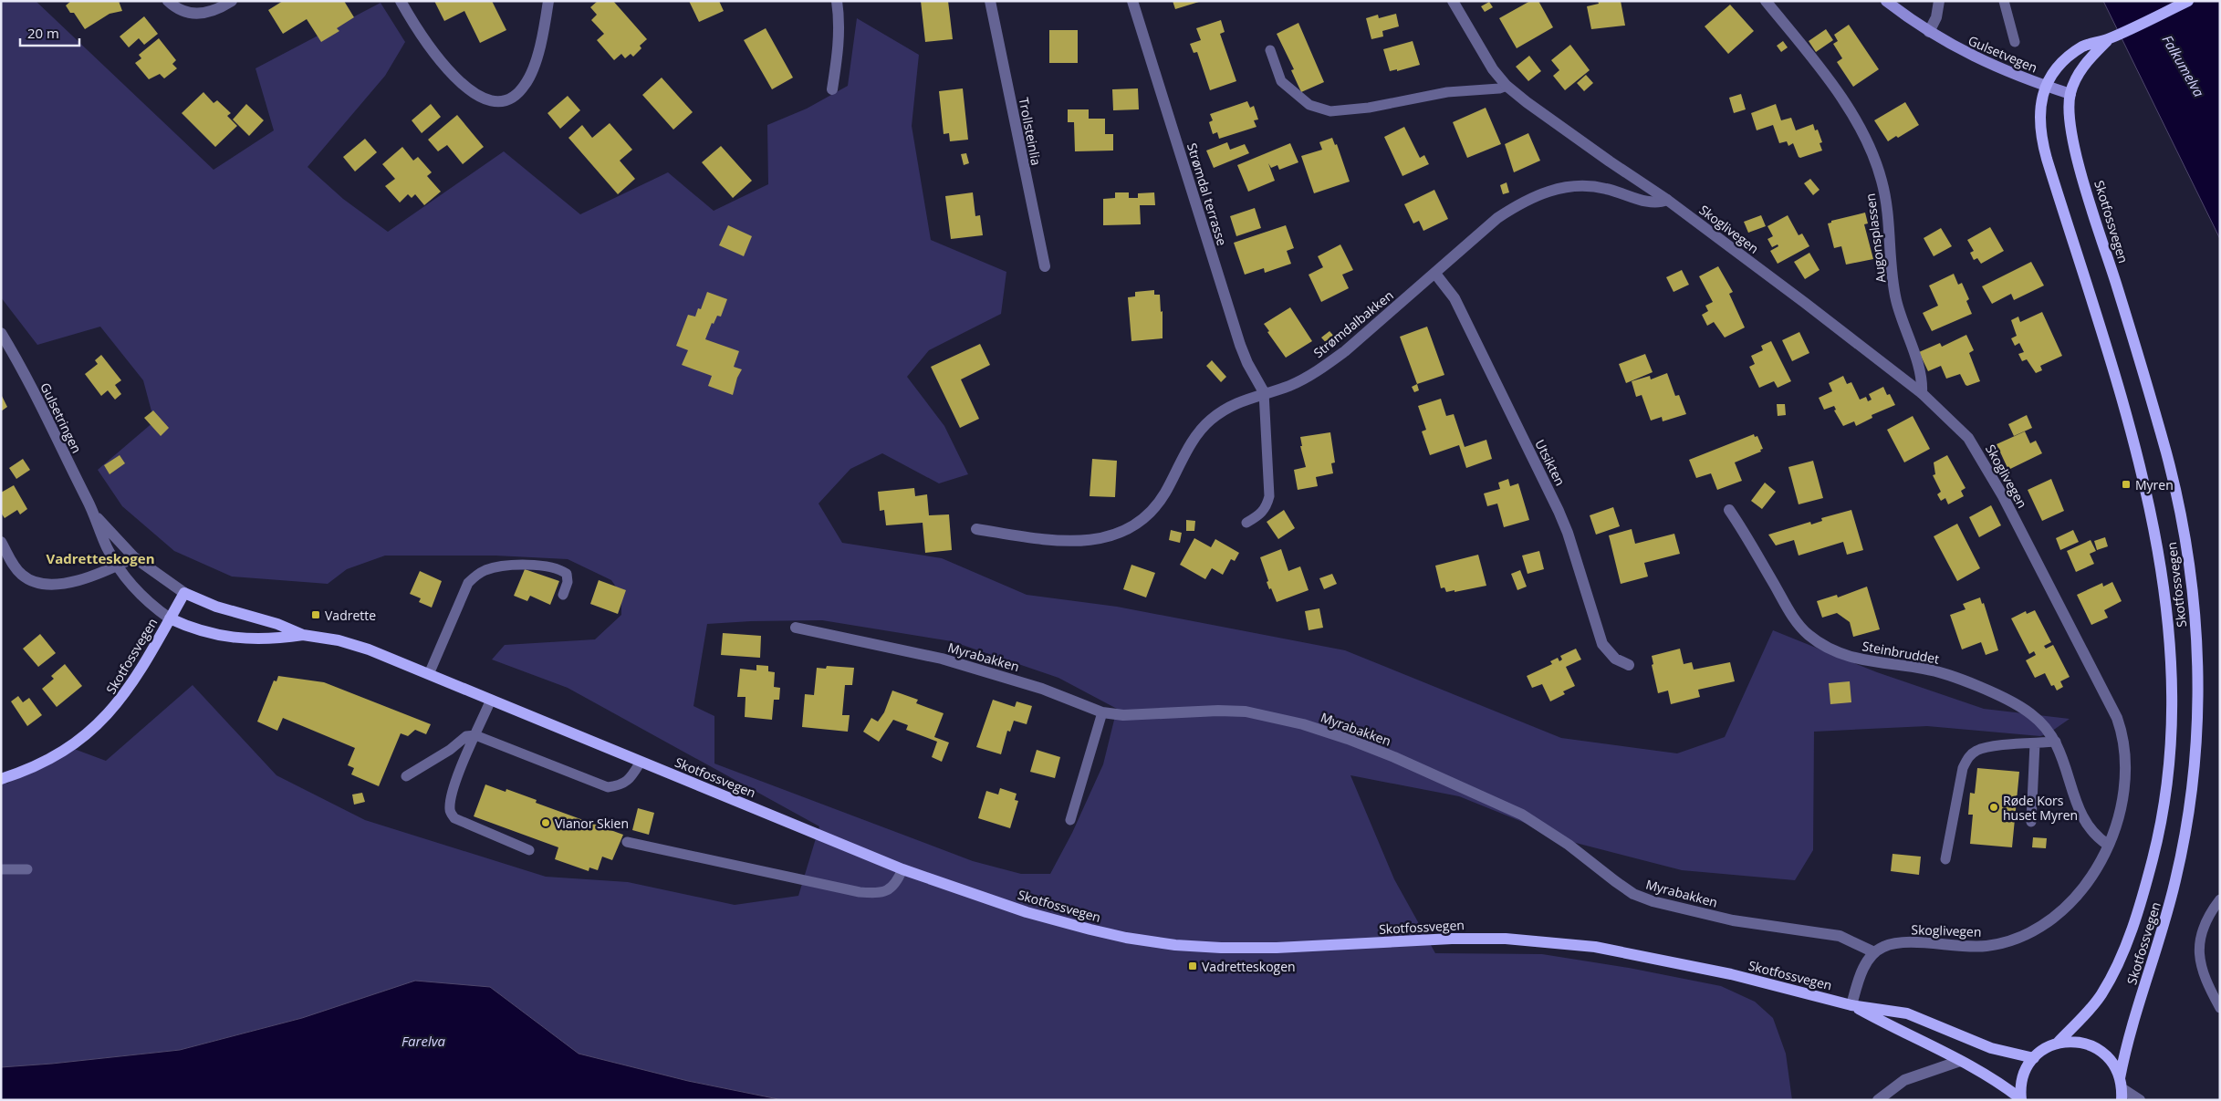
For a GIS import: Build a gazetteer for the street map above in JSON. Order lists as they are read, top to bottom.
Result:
{
  "streets": {
    "main road": ["Gulsetvegen", "Skotfossvegen"],
    "street": [
      "Trollsteinlia",
      "Strømdal terrasse",
      "Skoglivegen",
      "Augonsplassen",
      "Strømdalbakken",
      "Gulsetringen",
      "Utsikten",
      "Steinbruddet",
      "Myrabakken"
    ]
  },
  "crossings": [
    ["Gulsetvegen", "Skotfossvegen"],
    ["Strømdal terrasse", "Strømdalbakken"],
    ["Skotfossvegen", "Gulsetringen"],
    ["Skoglivegen", "Augonsplassen"],
    ["Skoglivegen", "Strømdalbakken"],
    ["Skoglivegen", "Steinbruddet"],
    ["Skoglivegen", "Myrabakken"],
    ["Strømdalbakken", "Utsikten"]
  ],
  "districts": ["Vadretteskogen"],
  "water": ["Falkumelva", "Farelva"],
  "places": {
    "transit": ["Myren", "Vadrette", "Vadretteskogen"],
    "other": ["Røde Kors huset Myren", "Vianor Skien"]
  },
  "scale_bar": "20 m"
}
